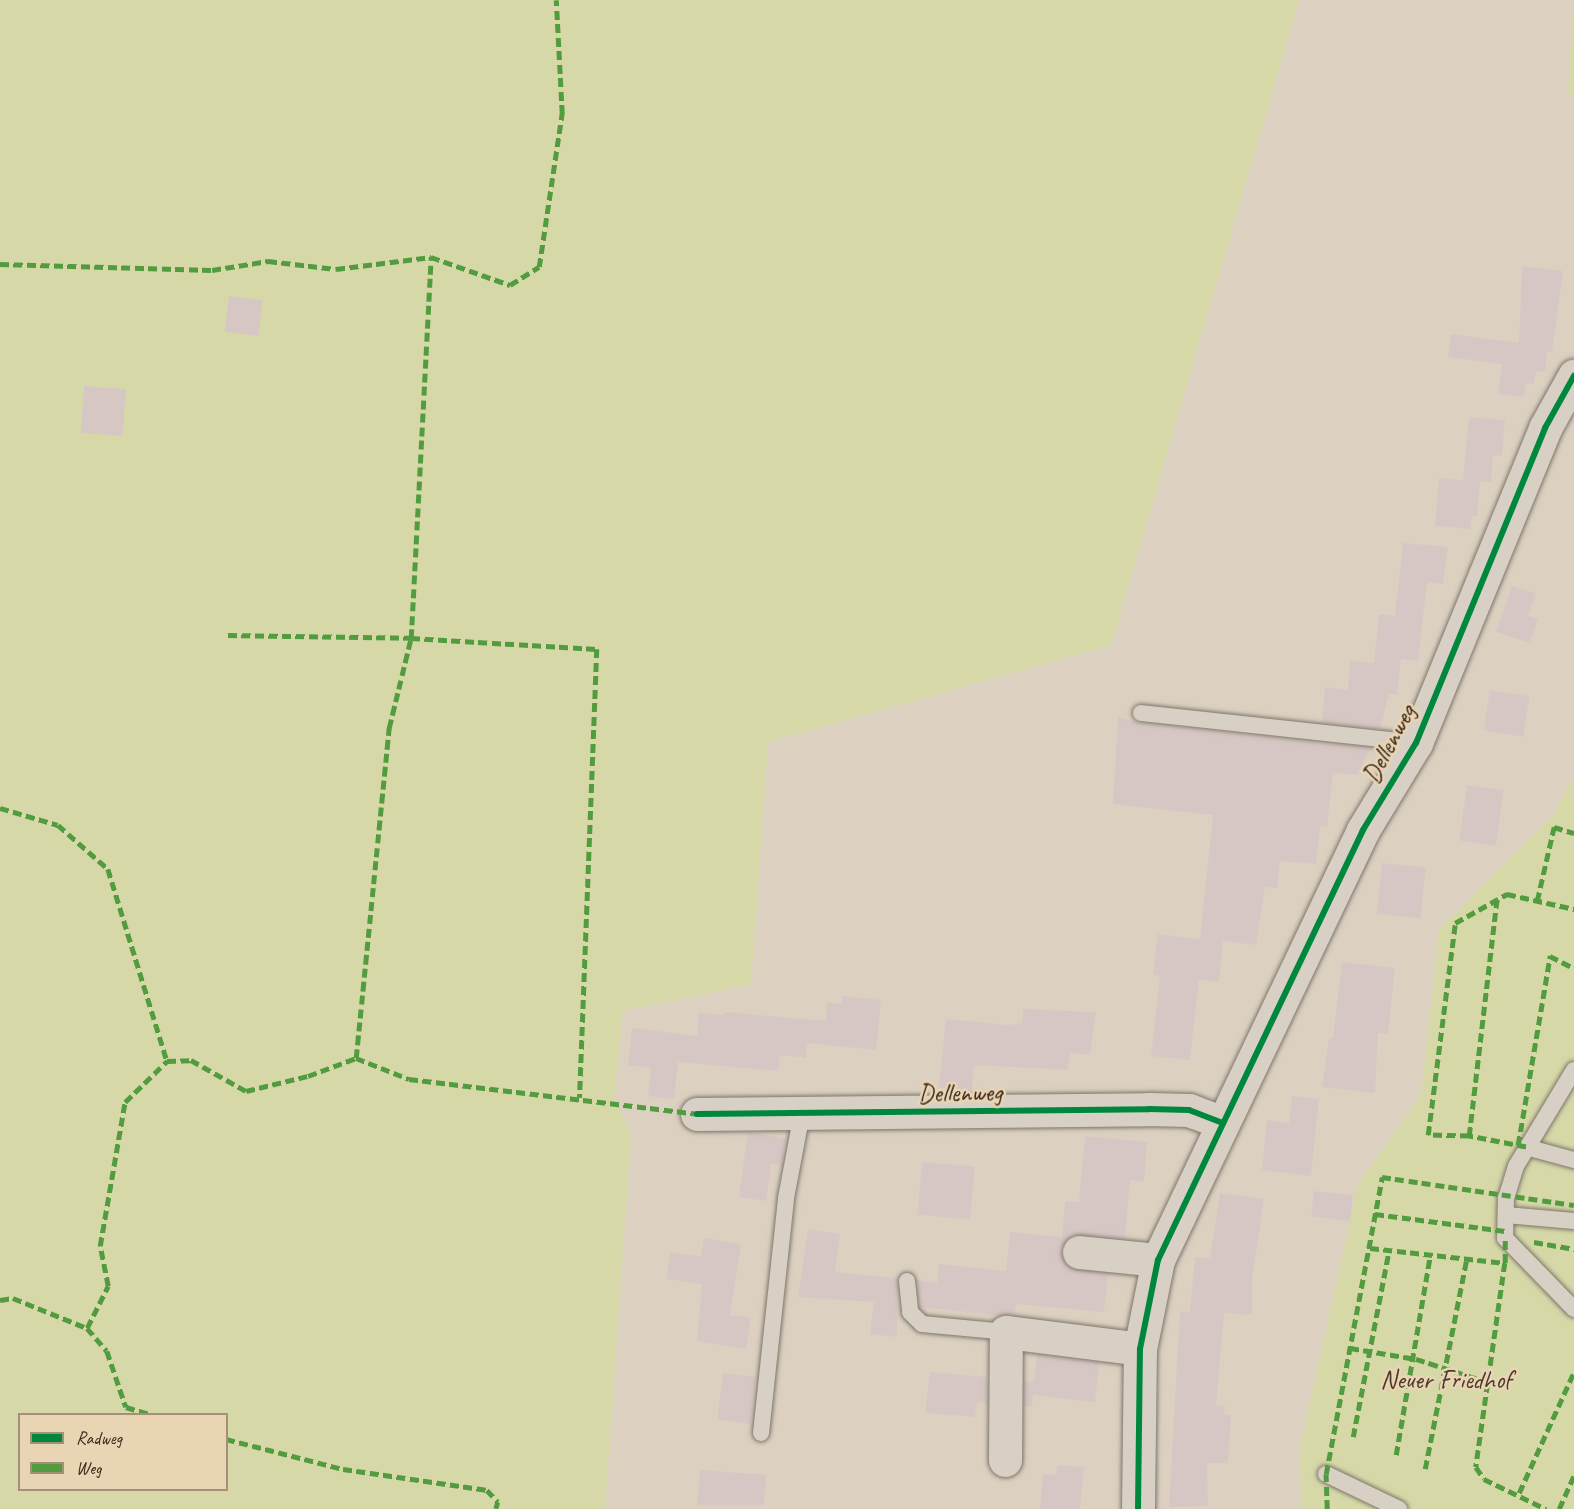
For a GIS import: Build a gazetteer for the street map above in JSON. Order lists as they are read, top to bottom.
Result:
{
  "streets": {
    "street": ["Dellenweg"]
  },
  "parks": ["Neuer Friedhof"],
  "legend": ["Radweg", "Weg"]
}
